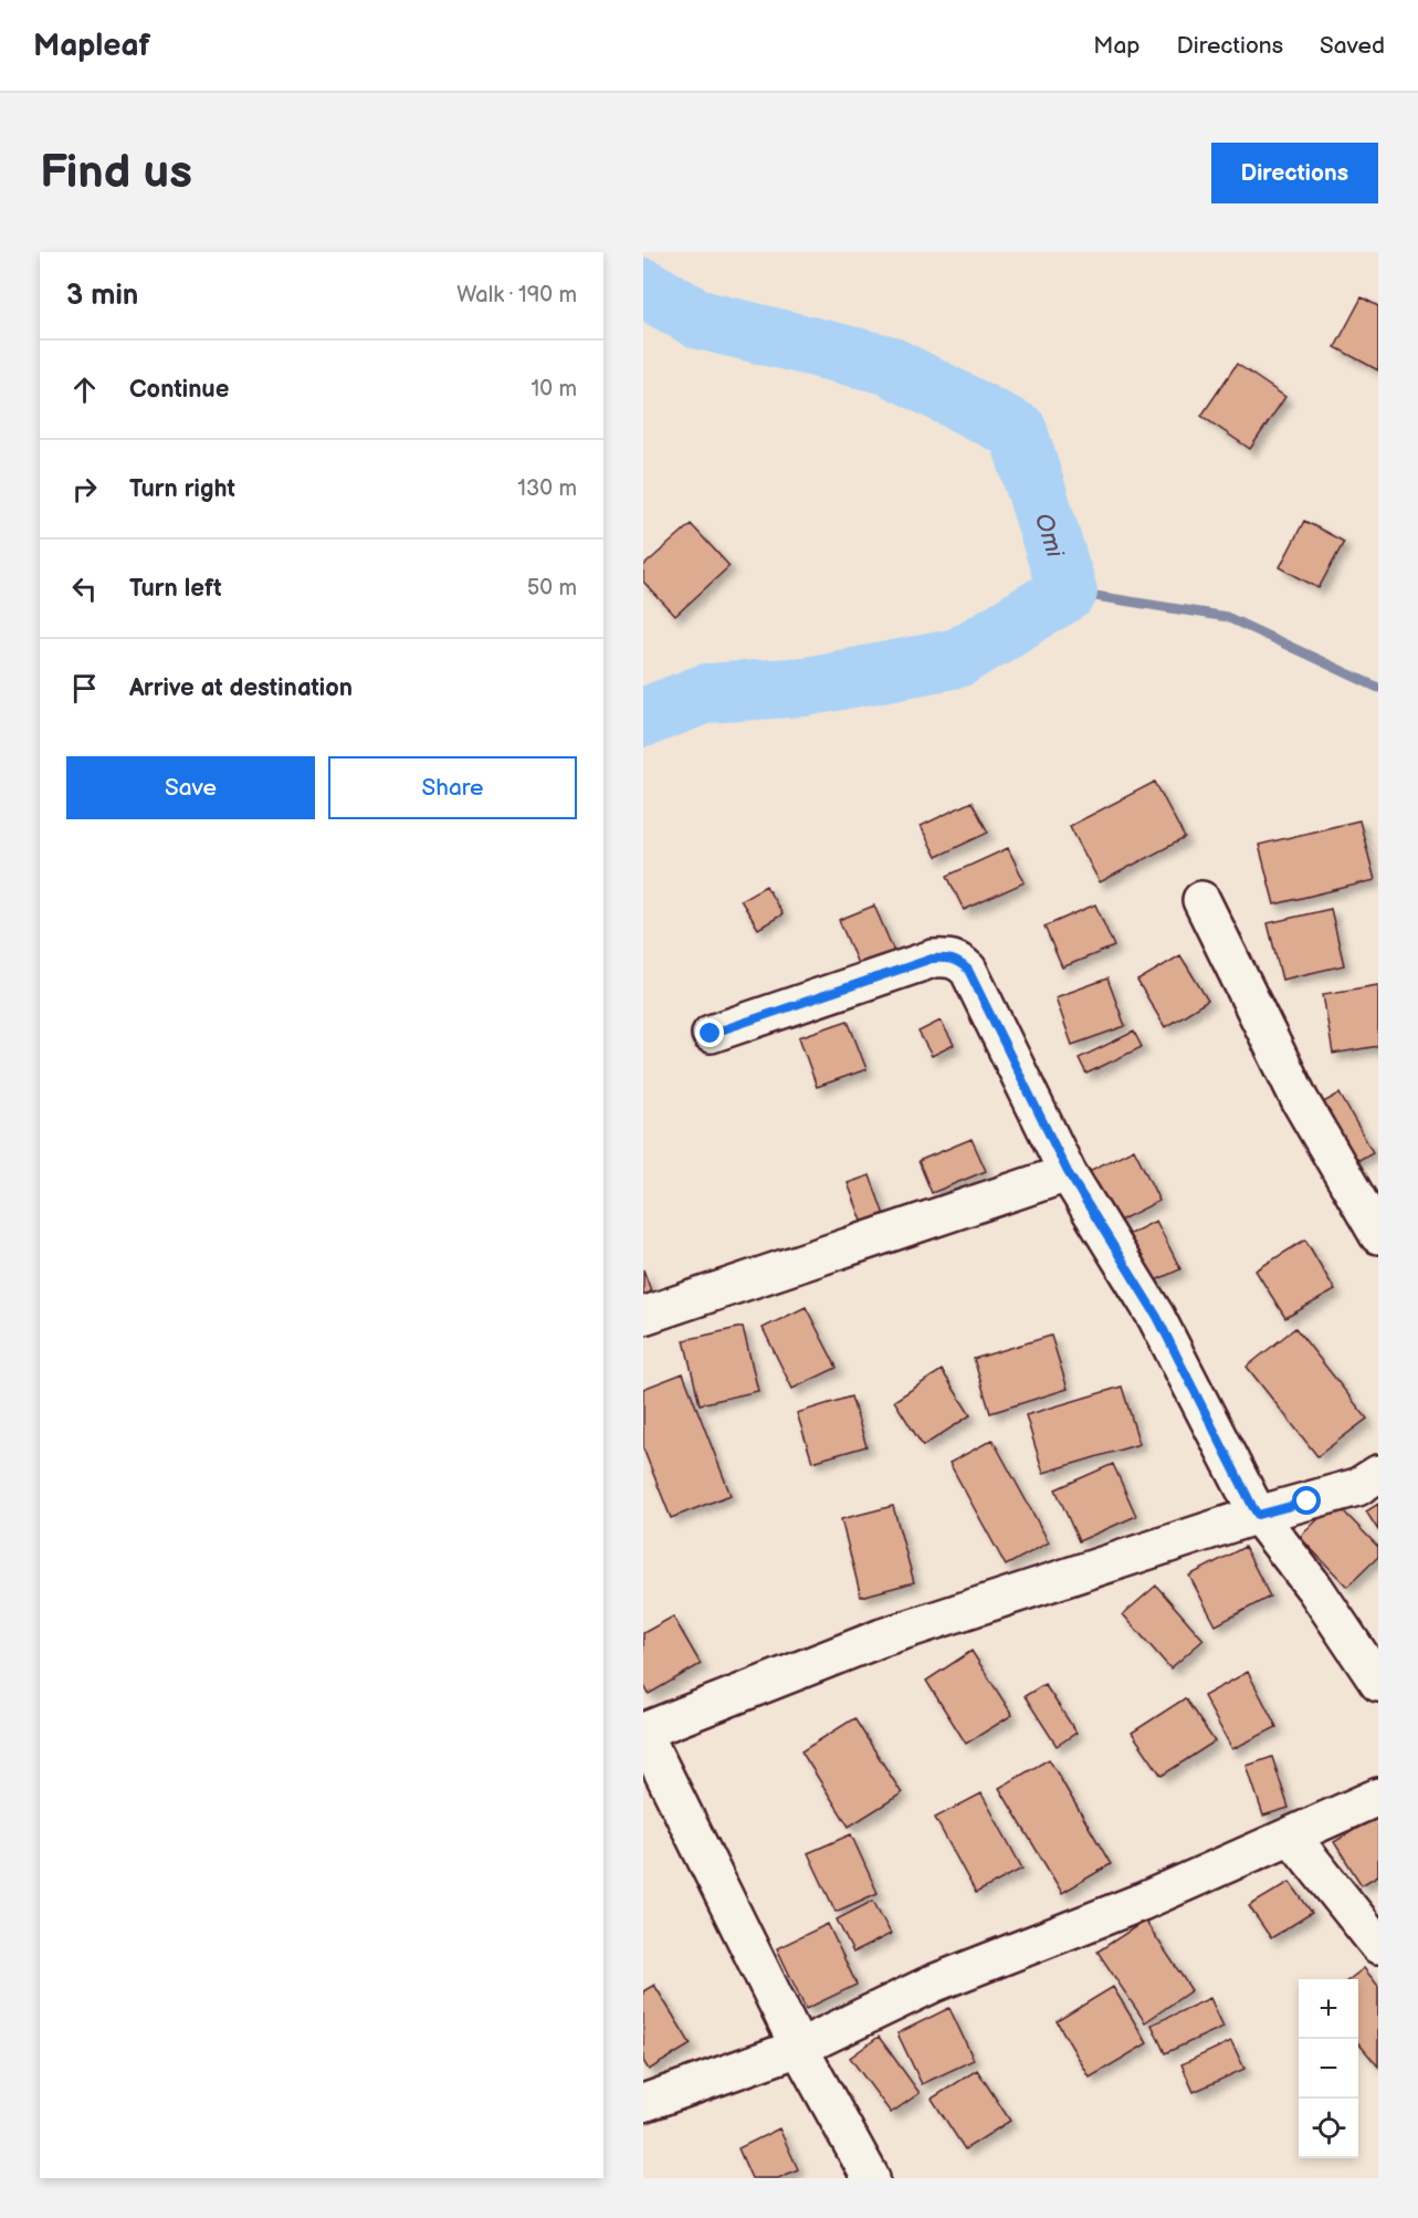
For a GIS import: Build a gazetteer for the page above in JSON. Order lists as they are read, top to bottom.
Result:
{
  "water": ["Omi"],
  "page": {
    "header": "Mapleaf",
    "nav": ["Map", "Directions", "Saved"],
    "buttons": [
      "Directions",
      ["Save", "Share"]
    ],
    "title": "Find us",
    "heading": ["3 min", "Walk · 190 m"],
    "list": [
      ["Continue", "10 m"],
      ["Turn right", "130 m"],
      ["Turn left", "50 m"],
      "Arrive at destination"
    ],
    "map_buttons": ["+", "−"]
  }
}
